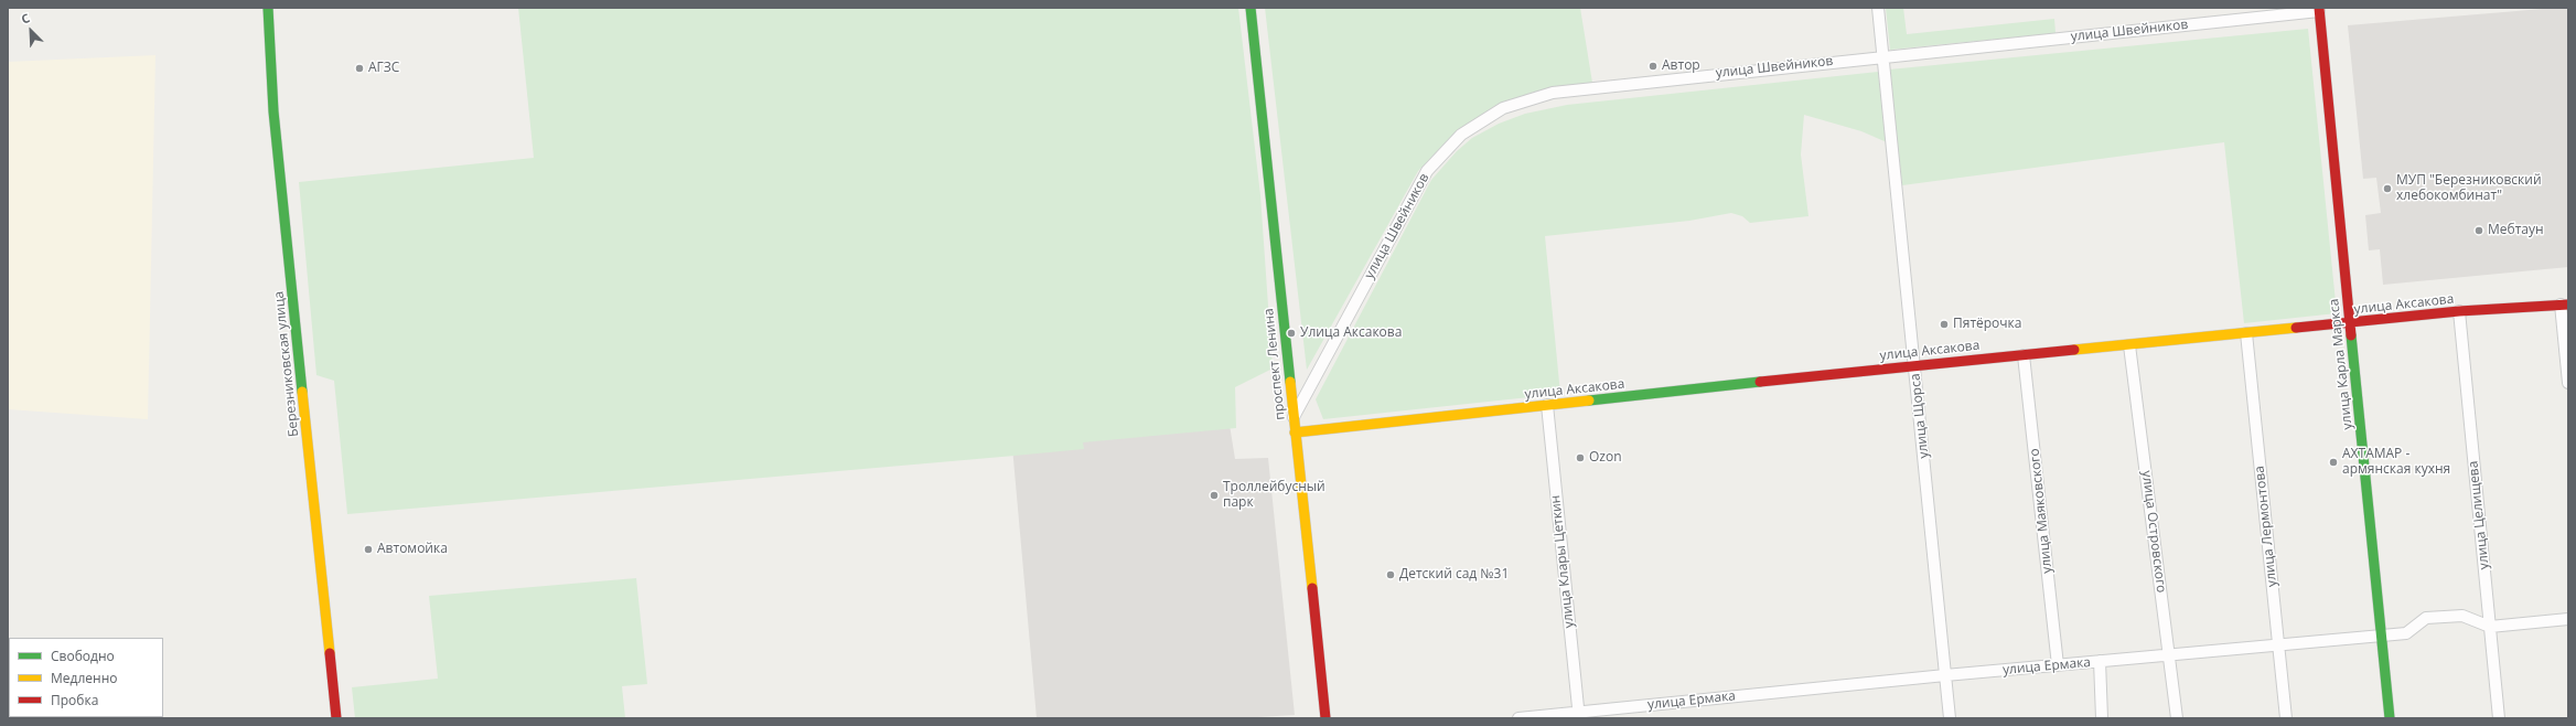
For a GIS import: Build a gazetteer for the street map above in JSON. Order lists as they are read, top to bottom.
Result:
{
  "streets": {
    "street": [
      "улица Швейников",
      "улица Аксакова",
      "Березниковская улица",
      "проспект Ленина",
      "улица Карла Маркса",
      "улица Щорса",
      "улица Маяковского",
      "улица Целищева",
      "улица Лермонтова",
      "улица Островского",
      "улица Клары Цеткин",
      "улица Ермака"
    ]
  },
  "crossings": [
    ["улица Швейников", "проспект Ленина"],
    ["улица Швейников", "улица Карла Маркса"],
    ["улица Швейников", "улица Щорса"],
    ["улица Аксакова", "проспект Ленина"],
    ["улица Аксакова", "улица Карла Маркса"],
    ["улица Аксакова", "улица Щорса"],
    ["улица Аксакова", "улица Маяковского"],
    ["улица Аксакова", "улица Целищева"],
    ["улица Аксакова", "улица Лермонтова"],
    ["улица Аксакова", "улица Островского"],
    ["улица Аксакова", "улица Клары Цеткин"],
    ["улица Карла Маркса", "улица Ермака"],
    ["улица Щорса", "улица Ермака"],
    ["улица Маяковского", "улица Ермака"],
    ["улица Целищева", "улица Ермака"],
    ["улица Лермонтова", "улица Ермака"],
    ["улица Островского", "улица Ермака"],
    ["улица Клары Цеткин", "улица Ермака"]
  ],
  "places": [
    "Автор",
    "АГЗС",
    "МУП \"Березниковский хлебокомбинат\"",
    "Мебтаун",
    "Пятёрочка",
    "Улица Аксакова",
    "Ozon",
    "АХТАМАР - армянская кухня",
    "Троллейбусный парк",
    "Автомойка",
    "Детский сад №31"
  ],
  "legend": ["Свободно", "Медленно", "Пробка"],
  "north": "top left"
}
